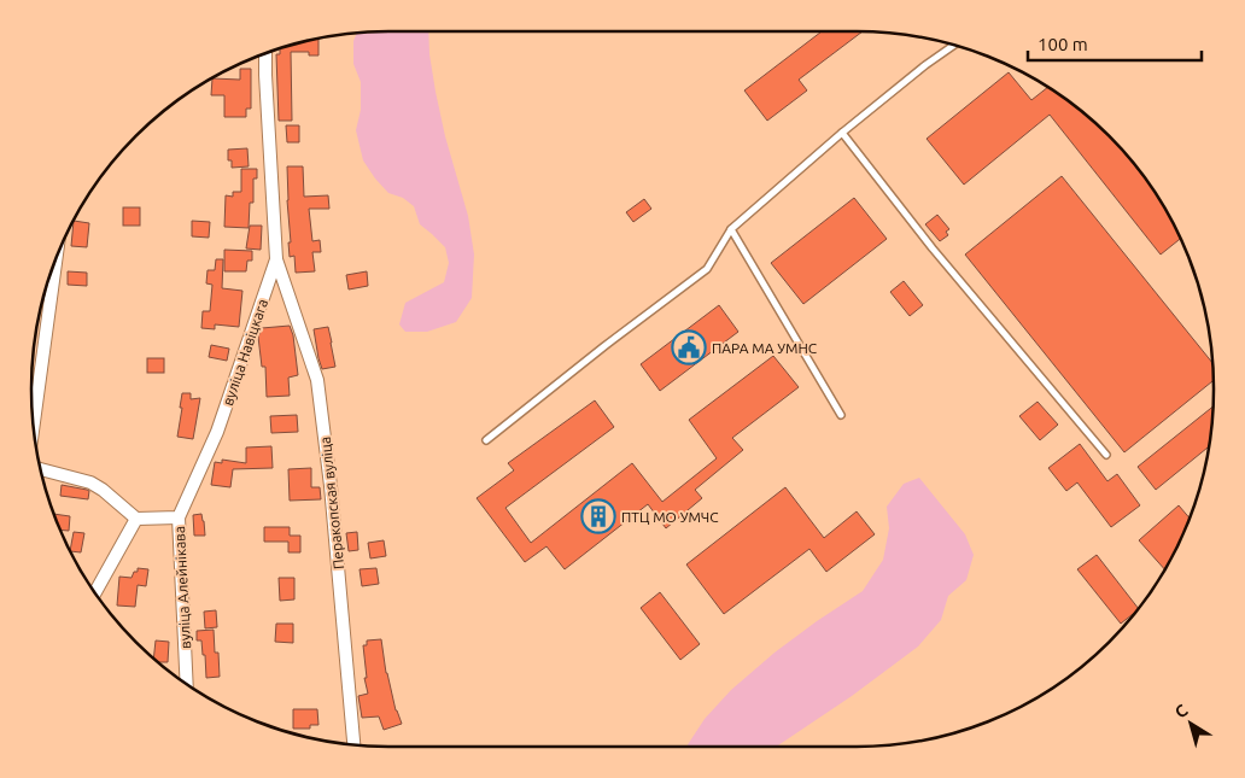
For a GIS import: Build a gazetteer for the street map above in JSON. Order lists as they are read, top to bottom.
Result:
{
  "streets": {
    "street": ["вуліца Навіцкага", "Перакопская вуліца", "вуліца Алейнікава"]
  },
  "crossings": [
    ["вуліца Навіцкага", "Перакопская вуліца"],
    ["вуліца Навіцкага", "вуліца Алейнікава"]
  ],
  "places": {
    "public building": ["ПАРА МА УМНС"],
    "building": ["ПТЦ МО УМЧС"]
  },
  "scale_bar": "100 m",
  "north": "top left"
}
